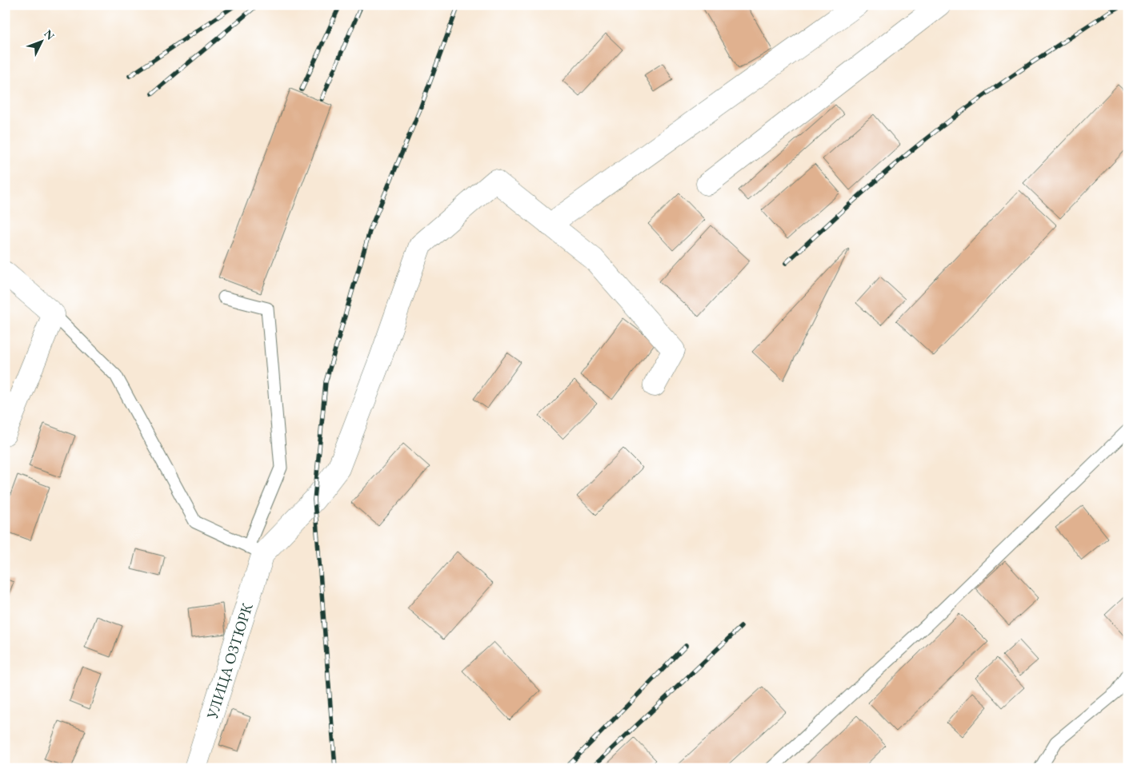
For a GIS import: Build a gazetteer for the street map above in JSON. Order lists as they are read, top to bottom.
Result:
{
  "streets": {
    "street": ["УЛИЦА ОЗТЮРК"]
  },
  "north": "top right"
}
